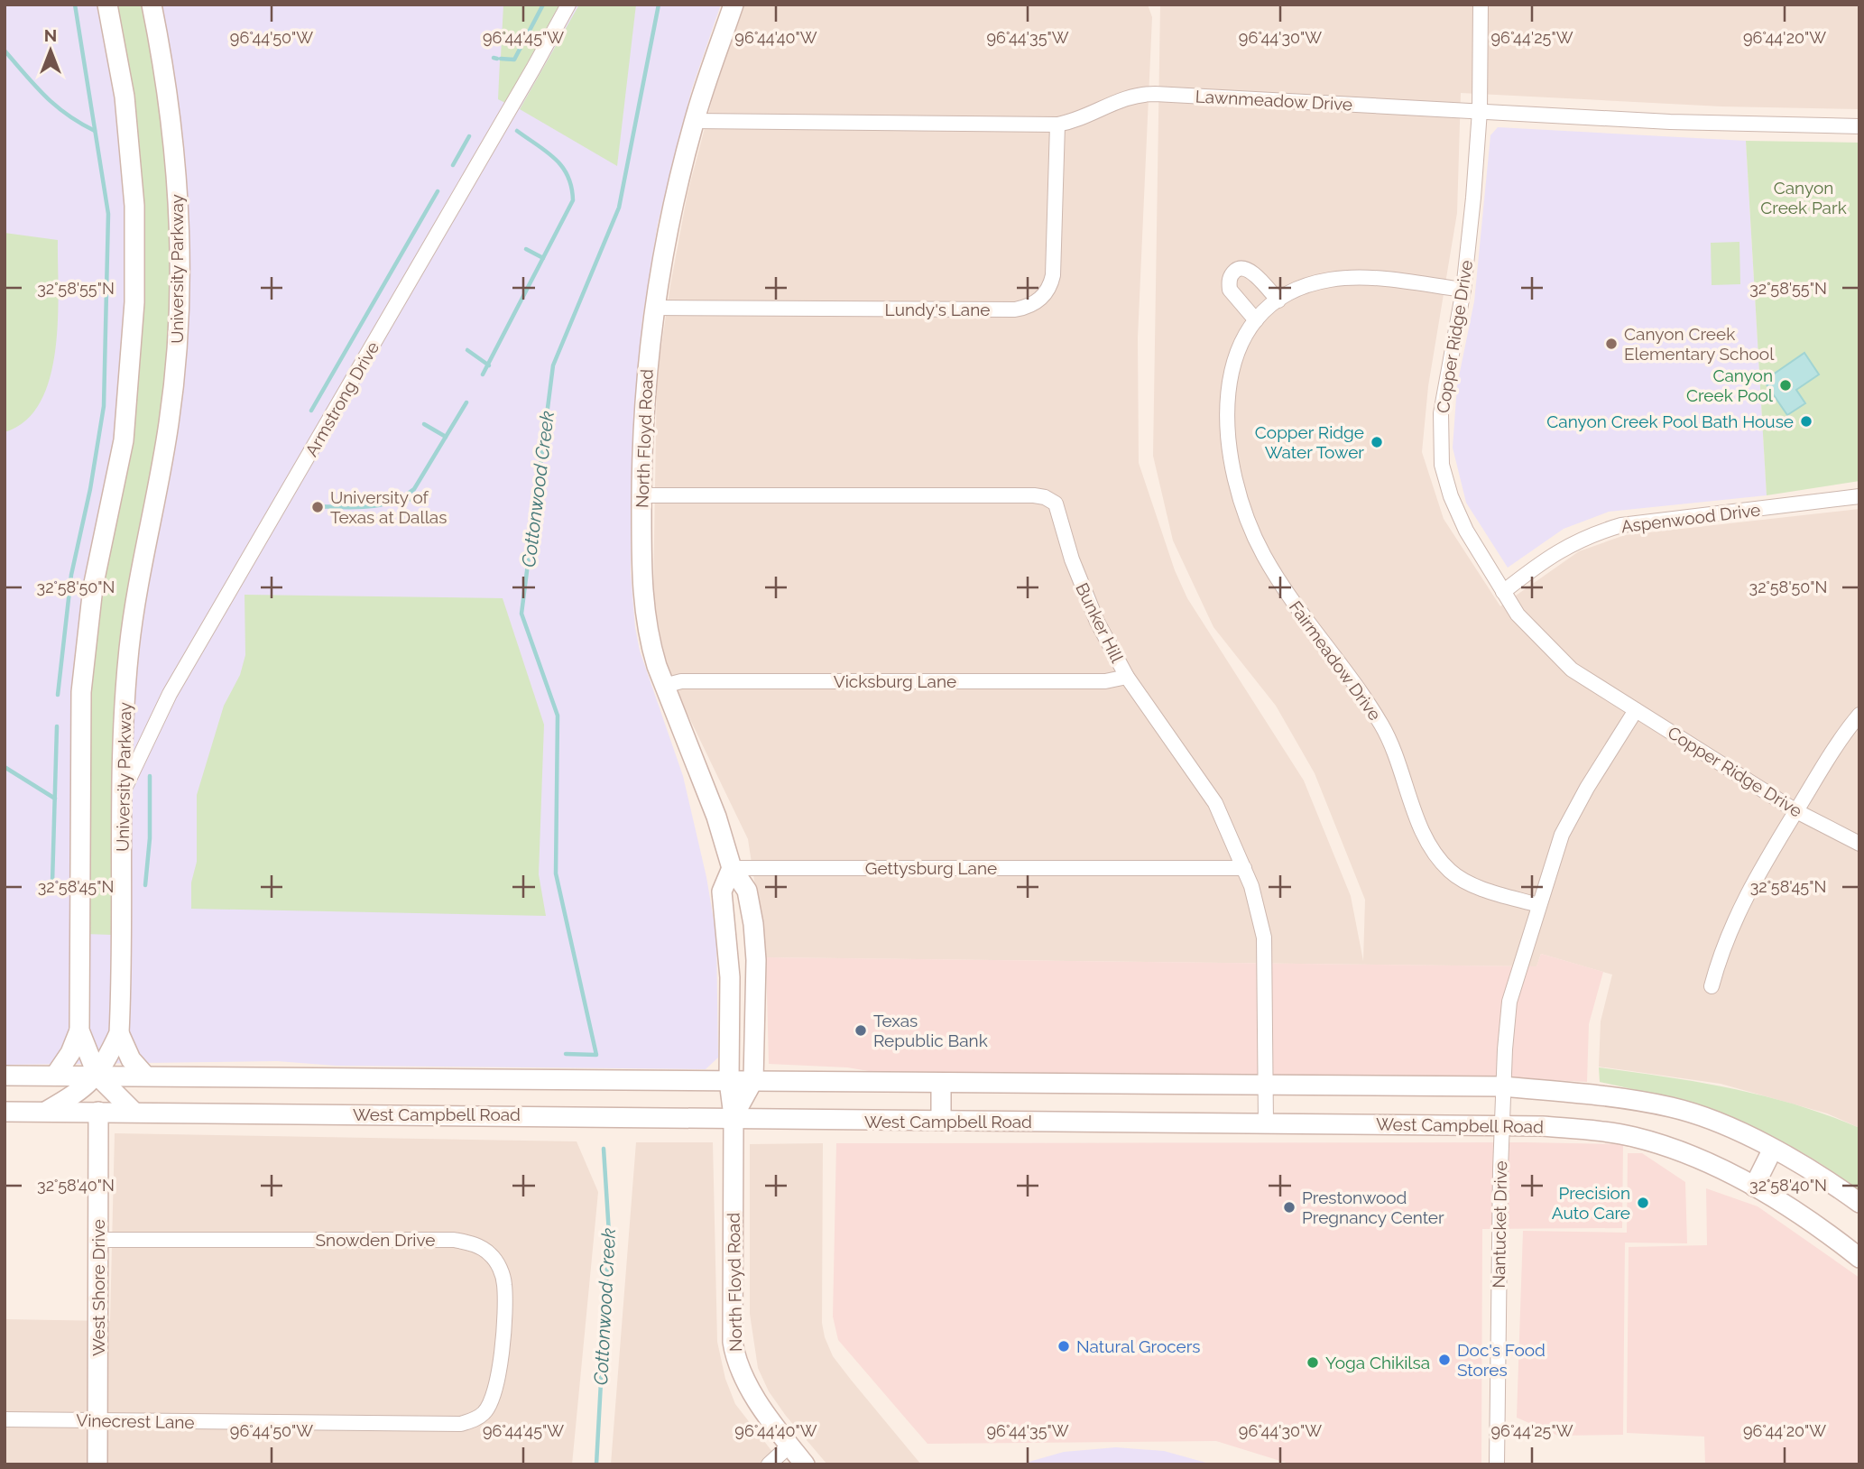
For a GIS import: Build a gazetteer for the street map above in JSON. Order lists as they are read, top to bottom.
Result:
{
  "streets": {
    "street": [
      "Lawnmeadow Drive",
      "University Parkway",
      "Lundy's Lane",
      "Copper Ridge Drive",
      "Armstrong Drive",
      "North Floyd Road",
      "Aspenwood Drive",
      "Bunker Hill",
      "Fairmeadow Drive",
      "Vicksburg Lane",
      "Gettysburg Lane",
      "West Campbell Road",
      "Nantucket Drive",
      "Snowden Drive",
      "West Shore Drive",
      "Vinecrest Lane"
    ]
  },
  "crossings": [
    ["Lawnmeadow Drive", "Lundy's Lane"],
    ["Lawnmeadow Drive", "Copper Ridge Drive"],
    ["Lawnmeadow Drive", "North Floyd Road"],
    ["University Parkway", "Armstrong Drive"],
    ["University Parkway", "West Campbell Road"],
    ["Lundy's Lane", "North Floyd Road"],
    ["Copper Ridge Drive", "Aspenwood Drive"],
    ["Copper Ridge Drive", "Fairmeadow Drive"],
    ["Copper Ridge Drive", "Nantucket Drive"],
    ["North Floyd Road", "Bunker Hill"],
    ["North Floyd Road", "Vicksburg Lane"],
    ["North Floyd Road", "Gettysburg Lane"],
    ["North Floyd Road", "West Campbell Road"],
    ["Bunker Hill", "Vicksburg Lane"],
    ["Bunker Hill", "Gettysburg Lane"],
    ["Bunker Hill", "West Campbell Road"],
    ["Fairmeadow Drive", "Nantucket Drive"],
    ["West Campbell Road", "Nantucket Drive"],
    ["West Campbell Road", "West Shore Drive"],
    ["Snowden Drive", "West Shore Drive"],
    ["Snowden Drive", "Vinecrest Lane"],
    ["West Shore Drive", "Vinecrest Lane"]
  ],
  "water": ["Cottonwood Creek"],
  "parks": ["Canyon Creek Park"],
  "places": [
    "Canyon Creek Elementary School",
    "Canyon Creek Pool",
    "Canyon Creek Pool Bath House",
    "Copper Ridge Water Tower",
    "University of Texas at Dallas",
    "Texas Republic Bank",
    "Precision Auto Care",
    "Prestonwood Pregnancy Center",
    "Natural Grocers",
    "Doc's Food Stores",
    "Yoga Chikilsa"
  ],
  "north": "top",
  "coordinates": [
    "96°44'50\"W",
    "96°44'45\"W",
    "96°44'40\"W",
    "96°44'35\"W",
    "96°44'30\"W",
    "96°44'25\"W",
    "96°44'20\"W",
    "32°58'55\"N",
    "32°58'50\"N",
    "32°58'45\"N",
    "32°58'40\"N"
  ]
}
